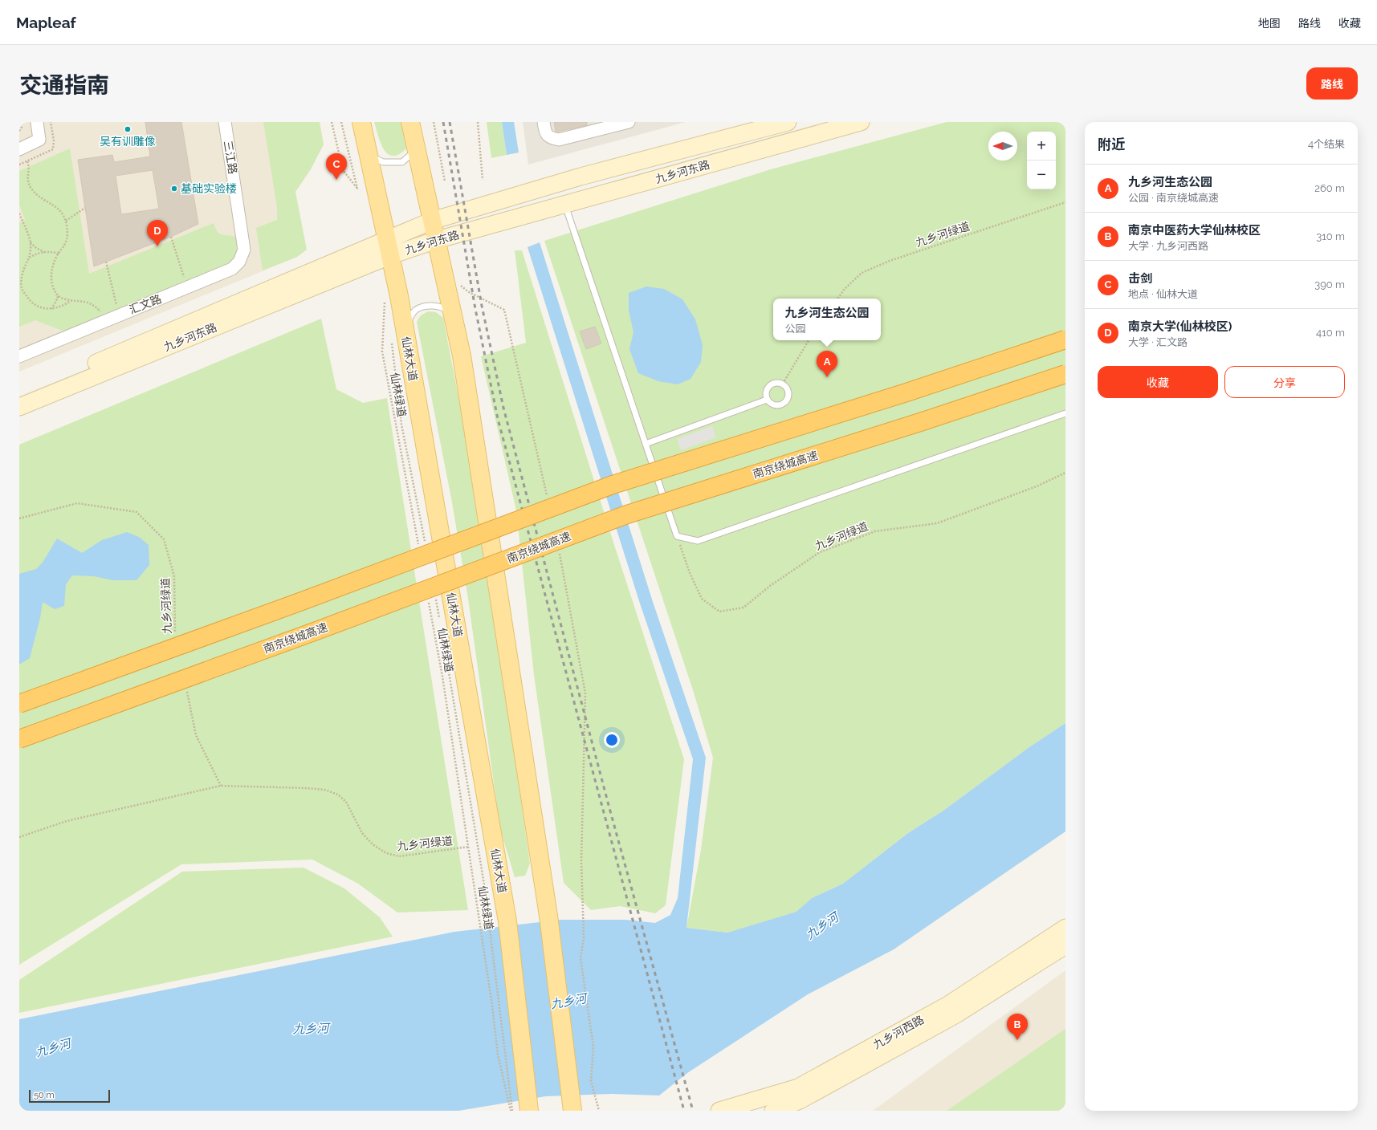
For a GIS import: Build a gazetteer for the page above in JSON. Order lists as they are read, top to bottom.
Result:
{
  "streets": {
    "highway": ["南京绕城高速"],
    "main road": ["九乡河东路", "仙林大道", "九乡河西路"],
    "street": ["三江路", "汇文路"],
    "path": ["九乡河绿道", "仙林绿道"]
  },
  "crossings": [
    ["三江路", "汇文路"],
    ["九乡河东路", "仙林大道"],
    ["九乡河绿道", "仙林绿道"]
  ],
  "water": ["九乡河"],
  "places": ["吴有训雕像", "基础实验楼"],
  "scale_bar": "50 m",
  "north": "left",
  "page": {
    "header": "Mapleaf",
    "nav": ["地图", "路线", "收藏"],
    "title": "交通指南",
    "buttons": [
      "路线",
      ["收藏", "分享"]
    ],
    "heading": ["附近", "4个结果"],
    "map_buttons": ["+", "−"],
    "pins": [
      "C",
      "D",
      "A",
      "B"
    ],
    "list": [
      {
        "mark": "A",
        "name": "九乡河生态公园",
        "note": "公园 · 南京绕城高速",
        "value": "260 m"
      },
      {
        "mark": "B",
        "name": "南京中医药大学仙林校区",
        "note": "大学 · 九乡河西路",
        "value": "310 m"
      },
      {
        "mark": "C",
        "name": "击剑",
        "note": "地点 · 仙林大道",
        "value": "390 m"
      },
      {
        "mark": "D",
        "name": "南京大学(仙林校区)",
        "note": "大学 · 汇文路",
        "value": "410 m"
      }
    ],
    "popup": ["九乡河生态公园", "公园"],
    "scale": "50 m"
  }
}
